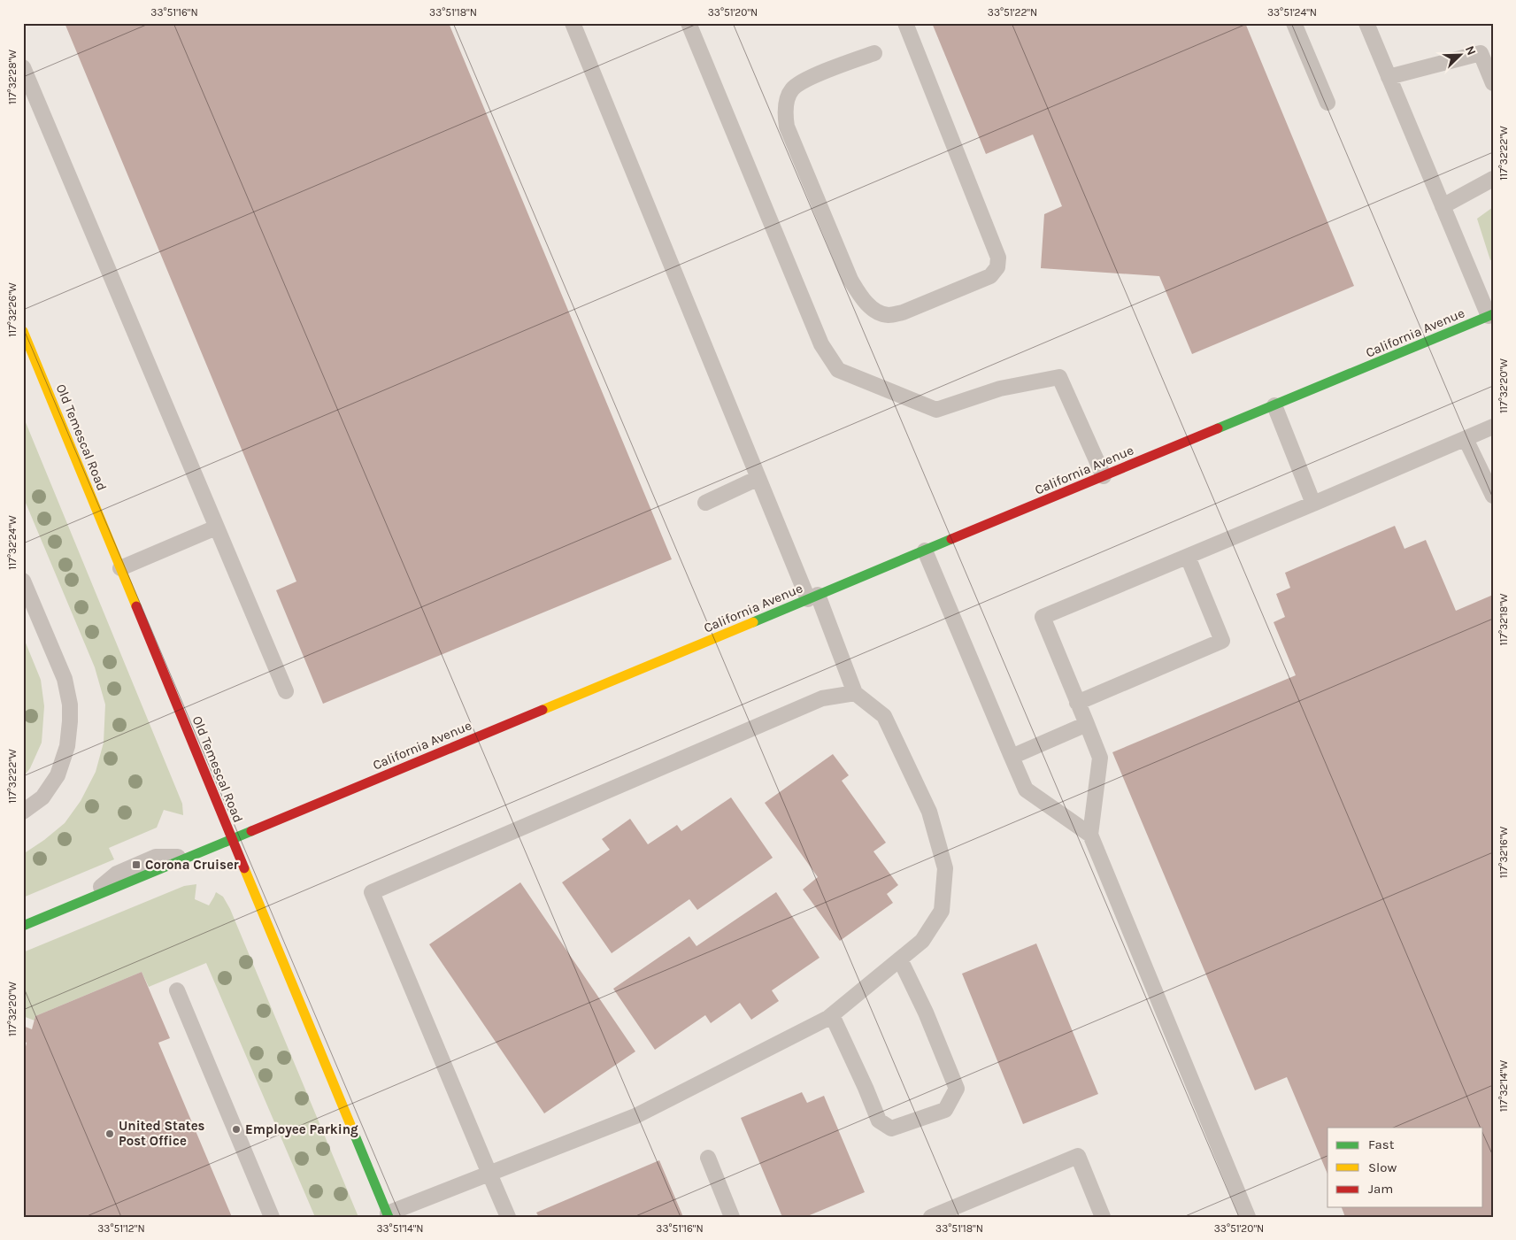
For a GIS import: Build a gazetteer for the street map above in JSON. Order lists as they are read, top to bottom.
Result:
{
  "streets": {
    "main road": ["California Avenue", "Old Temescal Road"]
  },
  "crossings": [
    ["California Avenue", "Old Temescal Road"]
  ],
  "places": {
    "transit": ["Corona Cruiser"],
    "other": ["Employee Parking", "United States Post Office"]
  },
  "legend": ["Fast", "Slow", "Jam"],
  "north": "top right",
  "coordinates": [
    "33°51'16\"N",
    "33°51'18\"N",
    "33°51'20\"N",
    "33°51'22\"N",
    "33°51'24\"N",
    "117°32'28\"W",
    "117°32'22\"W",
    "117°32'26\"W",
    "117°32'20\"W",
    "117°32'24\"W",
    "117°32'18\"W",
    "117°32'16\"W",
    "117°32'14\"W",
    "33°51'12\"N",
    "33°51'14\"N"
  ]
}
